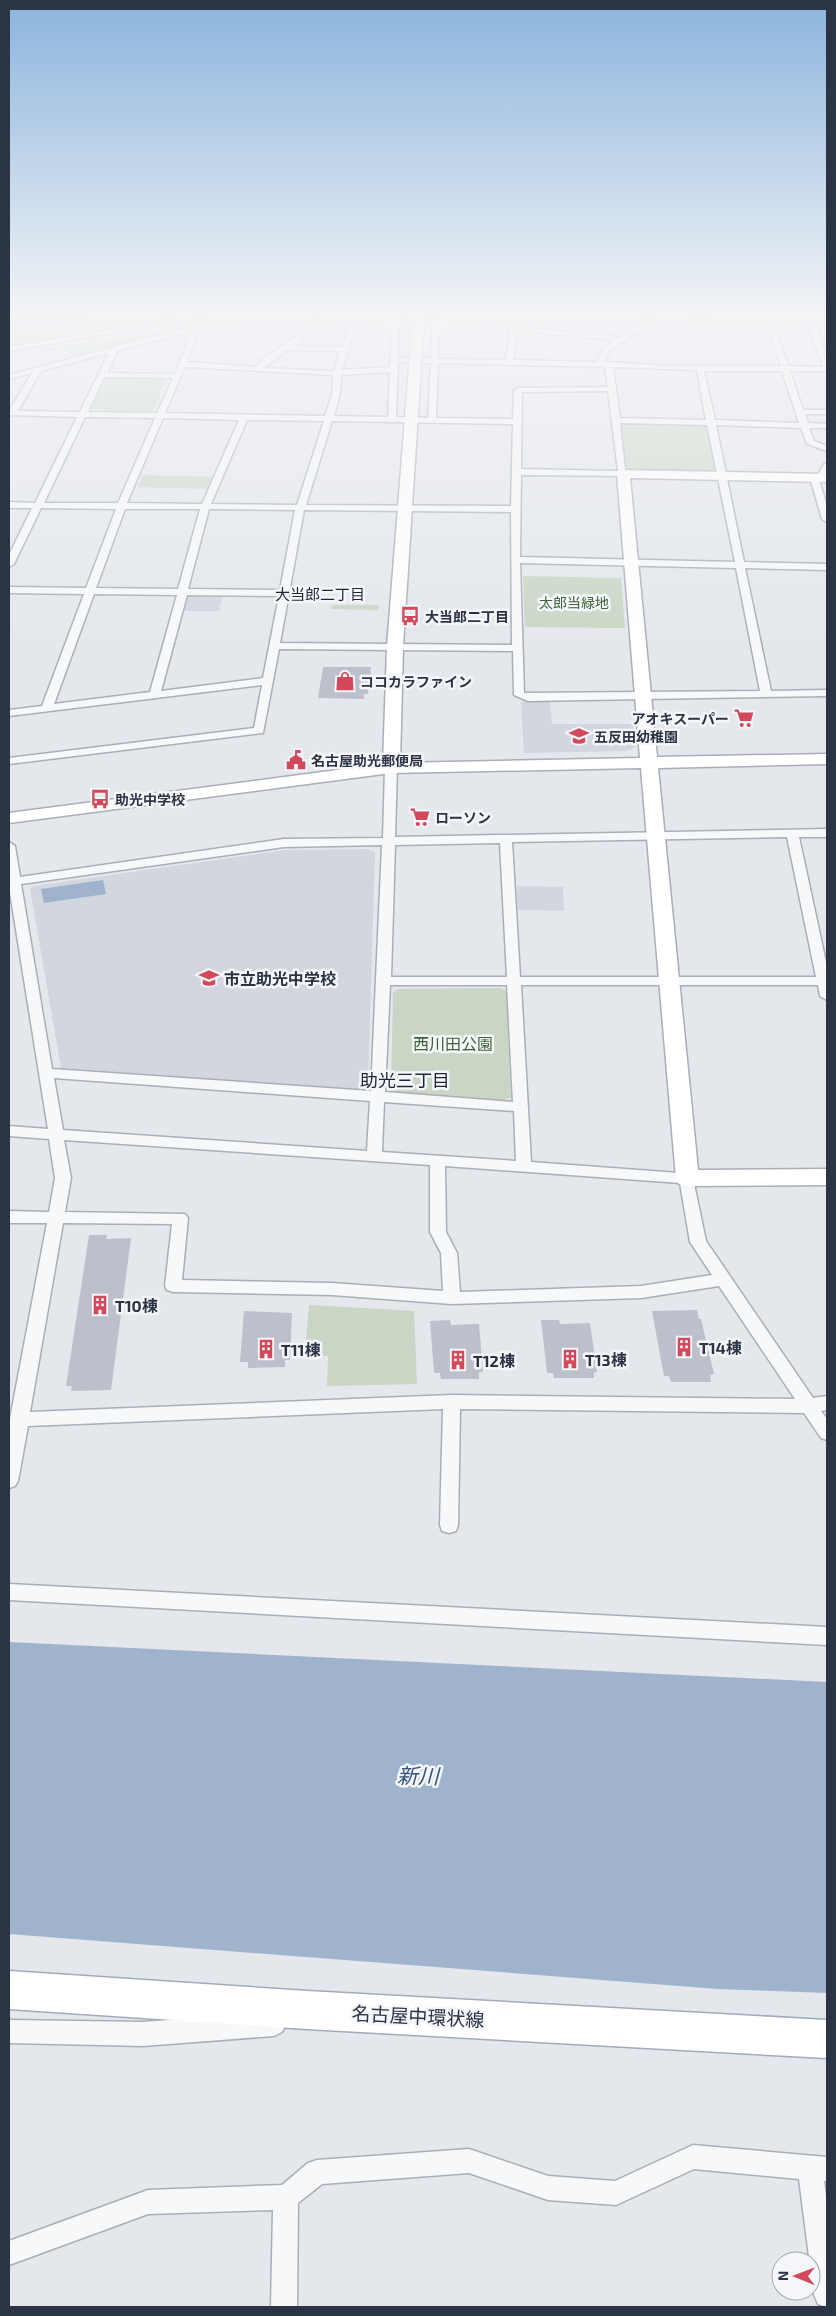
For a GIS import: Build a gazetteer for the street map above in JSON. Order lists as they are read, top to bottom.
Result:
{
  "streets": {
    "main road": ["名古屋中環状線"]
  },
  "districts": ["大当郎二丁目", "助光三丁目"],
  "water": ["新川"],
  "parks": ["太郎当緑地", "西川田公園"],
  "places": {
    "bus stop": ["大当郎二丁目", "助光中学校"],
    "shop": ["ココカラファイン"],
    "supermarket": ["アオキスーパー", "ローソン"],
    "school or university": ["五反田幼稚園", "市立助光中学校"],
    "public building": ["名古屋助光郵便局"],
    "building": [
      "T10棟",
      "T14棟",
      "T11棟",
      "T13棟",
      "T12棟"
    ]
  },
  "north": "left"
}
